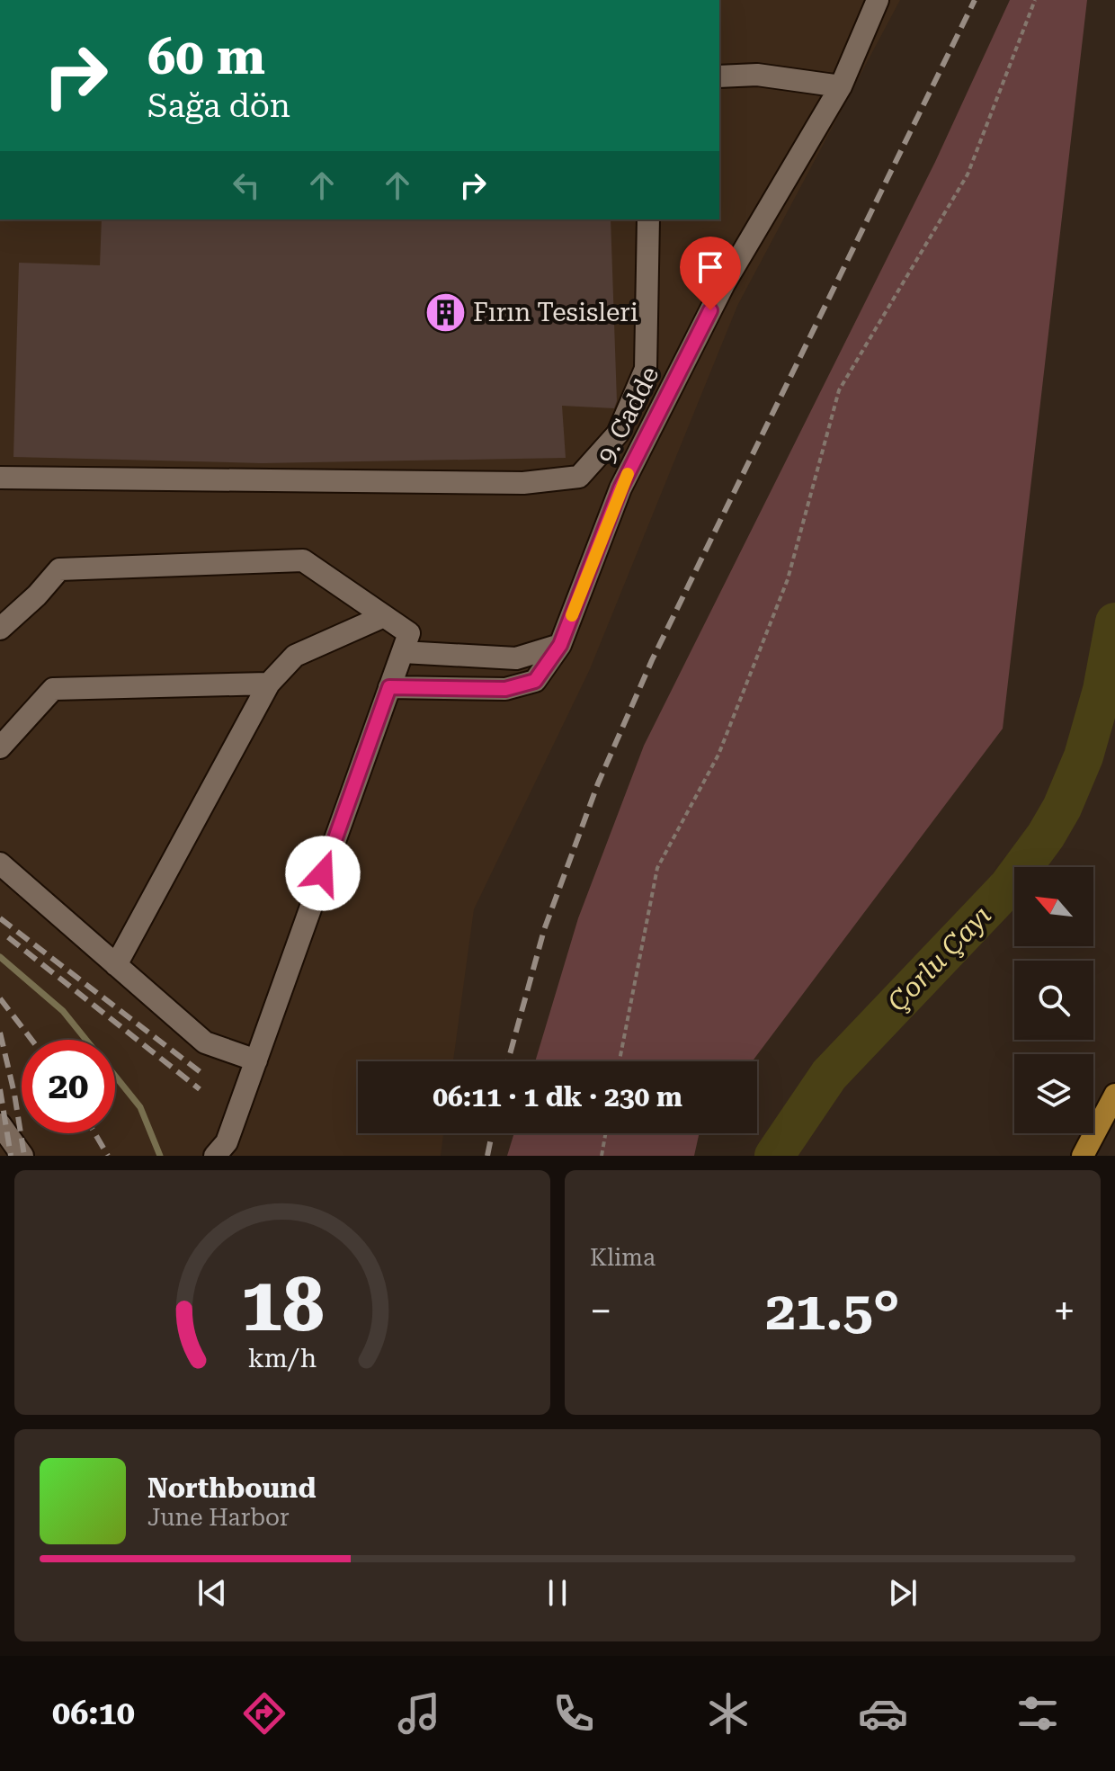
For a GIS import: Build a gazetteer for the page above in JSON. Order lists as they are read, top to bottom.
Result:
{
  "streets": {
    "lane": ["9. Cadde"]
  },
  "water": ["Çorlu Çayı"],
  "places": {
    "building": ["Fırın Tesisleri"]
  },
  "north": "top left",
  "page": {
    "turn": ["60 m", "Sağa dön"],
    "limit": "20",
    "trip": "06:11 · 1 dk · 230 m",
    "tile": "Klima",
    "heat": ["−", "21.5°", "+"],
    "song": ["Northbound", "June Harbor"],
    "tabs": "06:10",
    "gauge": ["18", "km/h"]
  }
}
